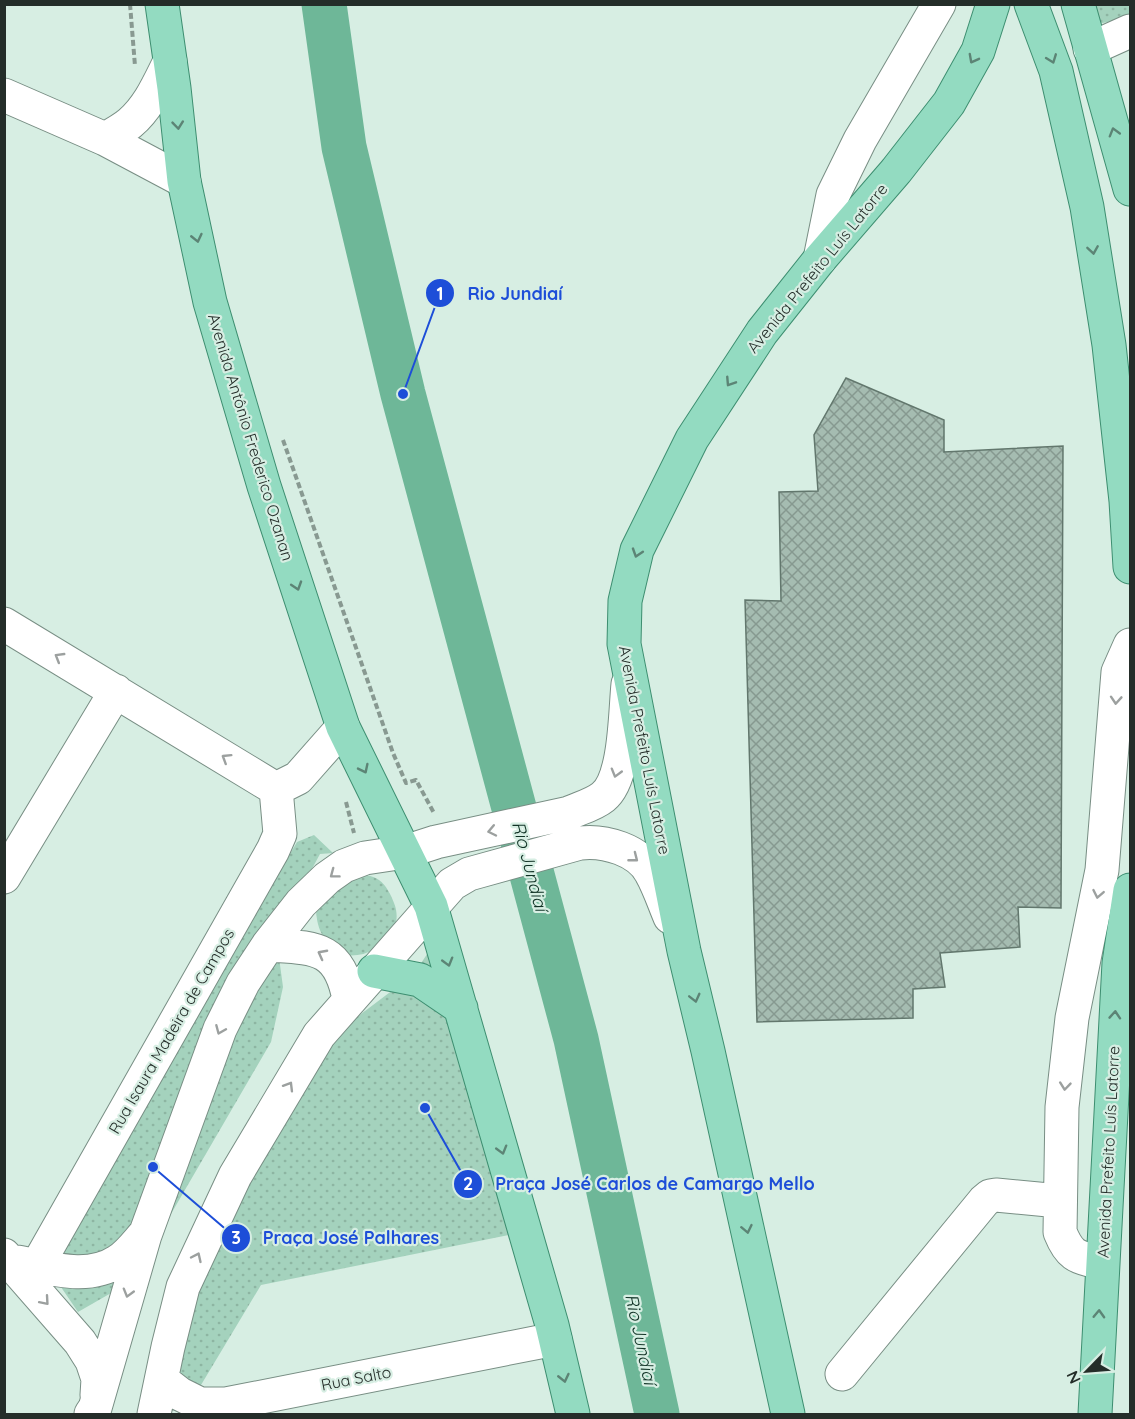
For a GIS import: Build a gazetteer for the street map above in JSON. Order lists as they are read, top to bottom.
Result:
{
  "streets": {
    "main road": ["Avenida Prefeito Luís Latorre", "Avenida Antônio Frederico Ozanan"],
    "street": ["Rua Isaura Madeira de Campos", "Rua Salto"]
  },
  "one_way": ["Avenida Antônio Frederico Ozanan"],
  "water": ["Rio Jundiaí"],
  "places": ["Rio Jundiaí", "Praça José Carlos de Camargo Mello", "Praça José Palhares"],
  "north": "bottom left"
}
